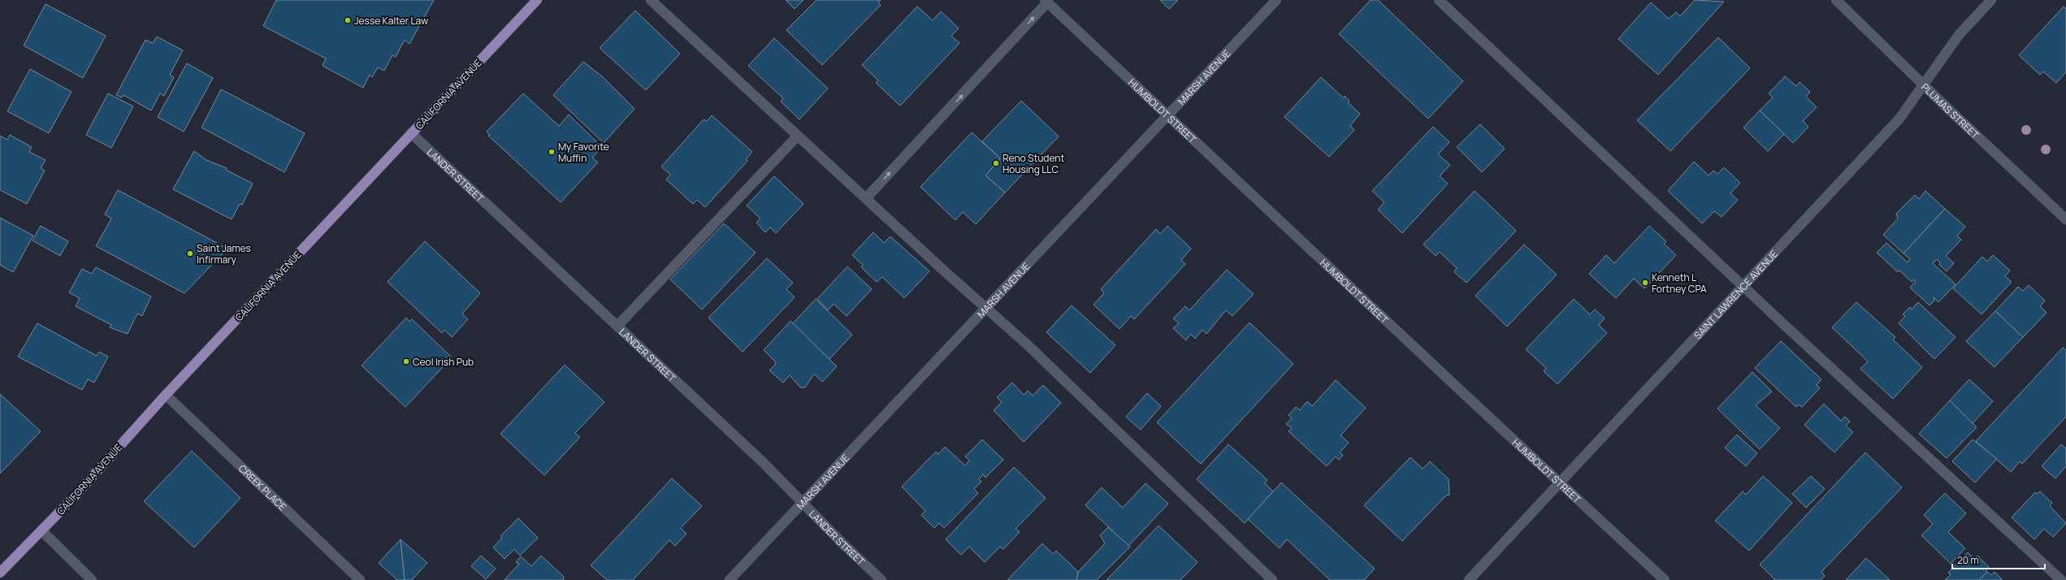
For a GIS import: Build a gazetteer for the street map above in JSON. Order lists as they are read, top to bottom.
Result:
{
  "streets": {
    "main road": ["CALIFORNIA AVENUE"],
    "street": [
      "MARSH AVENUE",
      "HUMBOLDT STREET",
      "PLUMAS STREET",
      "LANDER STREET",
      "SAINT LAWRENCE AVENUE",
      "CREEK PLACE"
    ]
  },
  "crossings": [
    ["MARSH AVENUE", "HUMBOLDT STREET"],
    ["MARSH AVENUE", "LANDER STREET"],
    ["CALIFORNIA AVENUE", "LANDER STREET"],
    ["CALIFORNIA AVENUE", "CREEK PLACE"],
    ["HUMBOLDT STREET", "SAINT LAWRENCE AVENUE"],
    ["PLUMAS STREET", "SAINT LAWRENCE AVENUE"]
  ],
  "places": [
    "Jesse Kalter Law",
    "My Favorite Muffin",
    "Reno Student Housing LLC",
    "Saint James Infirmary",
    "Kenneth L Fortney CPA",
    "Ceol Irish Pub"
  ],
  "scale_bar": "20 m"
}
